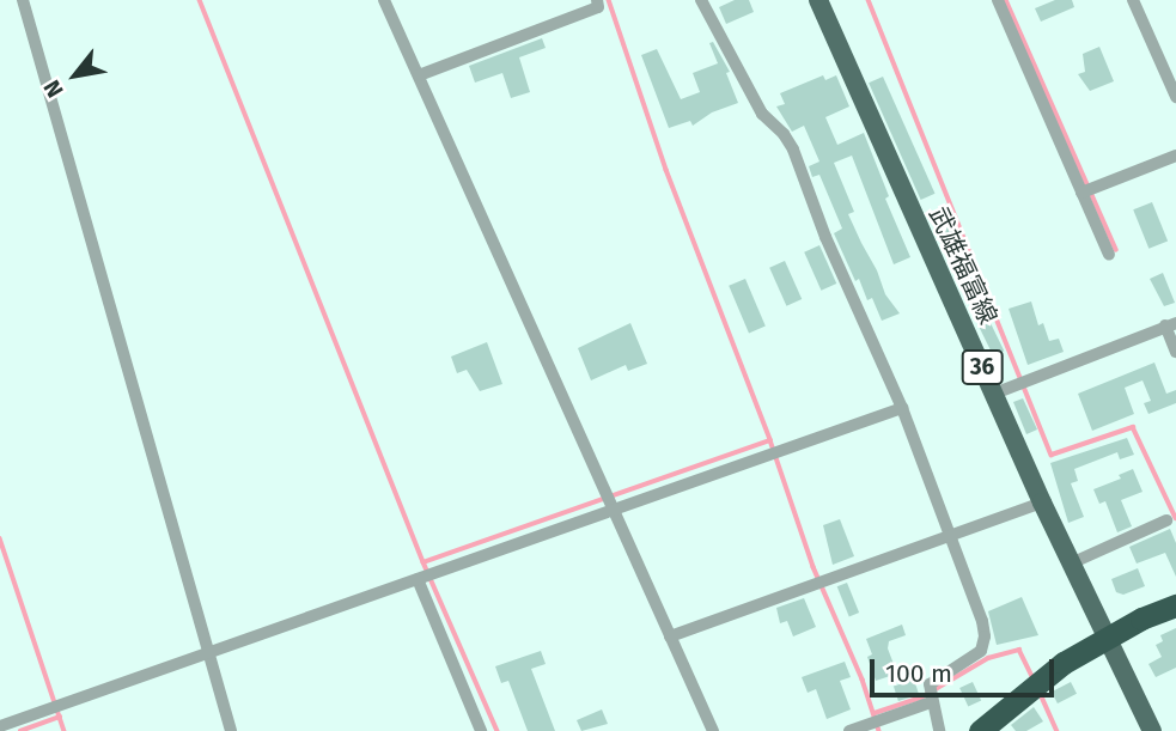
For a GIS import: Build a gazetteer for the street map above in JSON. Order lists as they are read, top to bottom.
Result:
{
  "streets": {
    "main road": ["武雄福富線", "36"]
  },
  "scale_bar": "100 m",
  "north": "bottom left"
}
